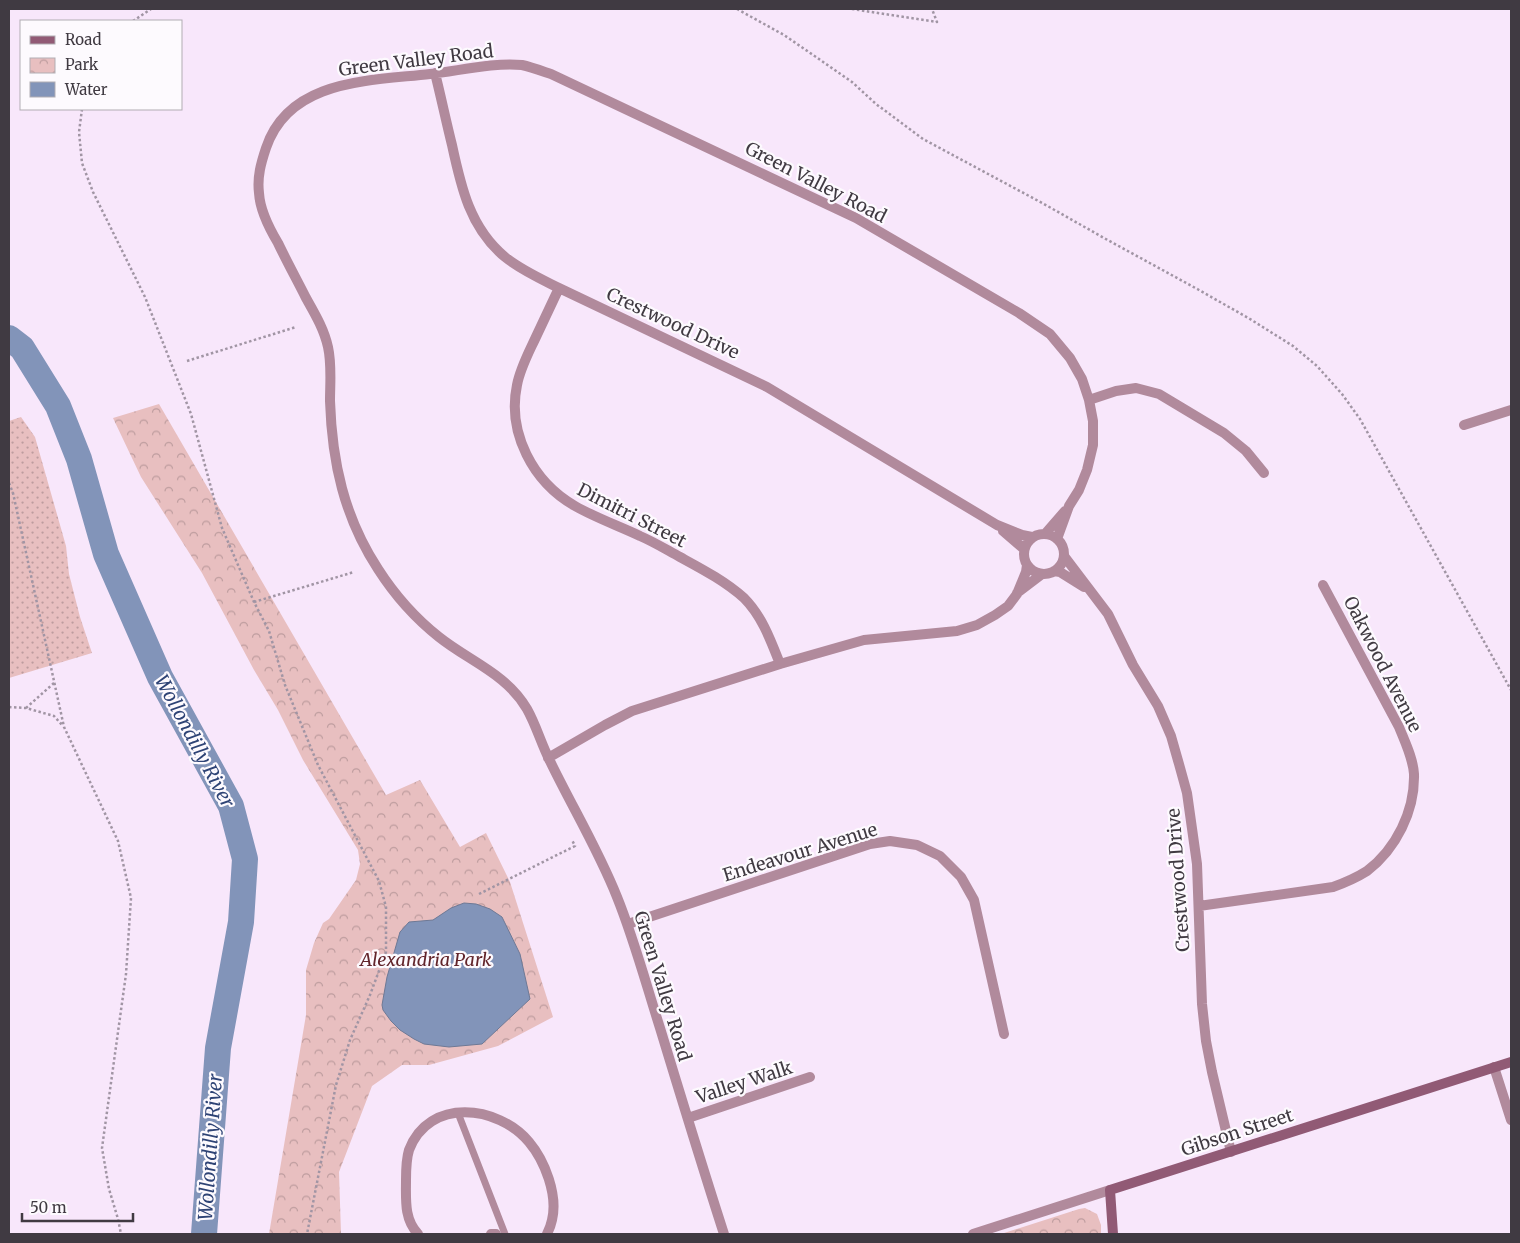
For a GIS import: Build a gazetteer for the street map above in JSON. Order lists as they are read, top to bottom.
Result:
{
  "streets": {
    "street": [
      "Green Valley Road",
      "Crestwood Drive",
      "Dimitri Street",
      "Oakwood Avenue",
      "Endeavour Avenue",
      "Valley Walk",
      "Gibson Street"
    ]
  },
  "crossings": [
    ["Green Valley Road", "Crestwood Drive"],
    ["Green Valley Road", "Endeavour Avenue"],
    ["Green Valley Road", "Valley Walk"],
    ["Crestwood Drive", "Dimitri Street"],
    ["Crestwood Drive", "Oakwood Avenue"],
    ["Crestwood Drive", "Gibson Street"]
  ],
  "water": ["Wollondilly River"],
  "parks": ["Alexandria Park"],
  "legend": ["Road", "Park", "Water"],
  "scale_bar": "50 m"
}
